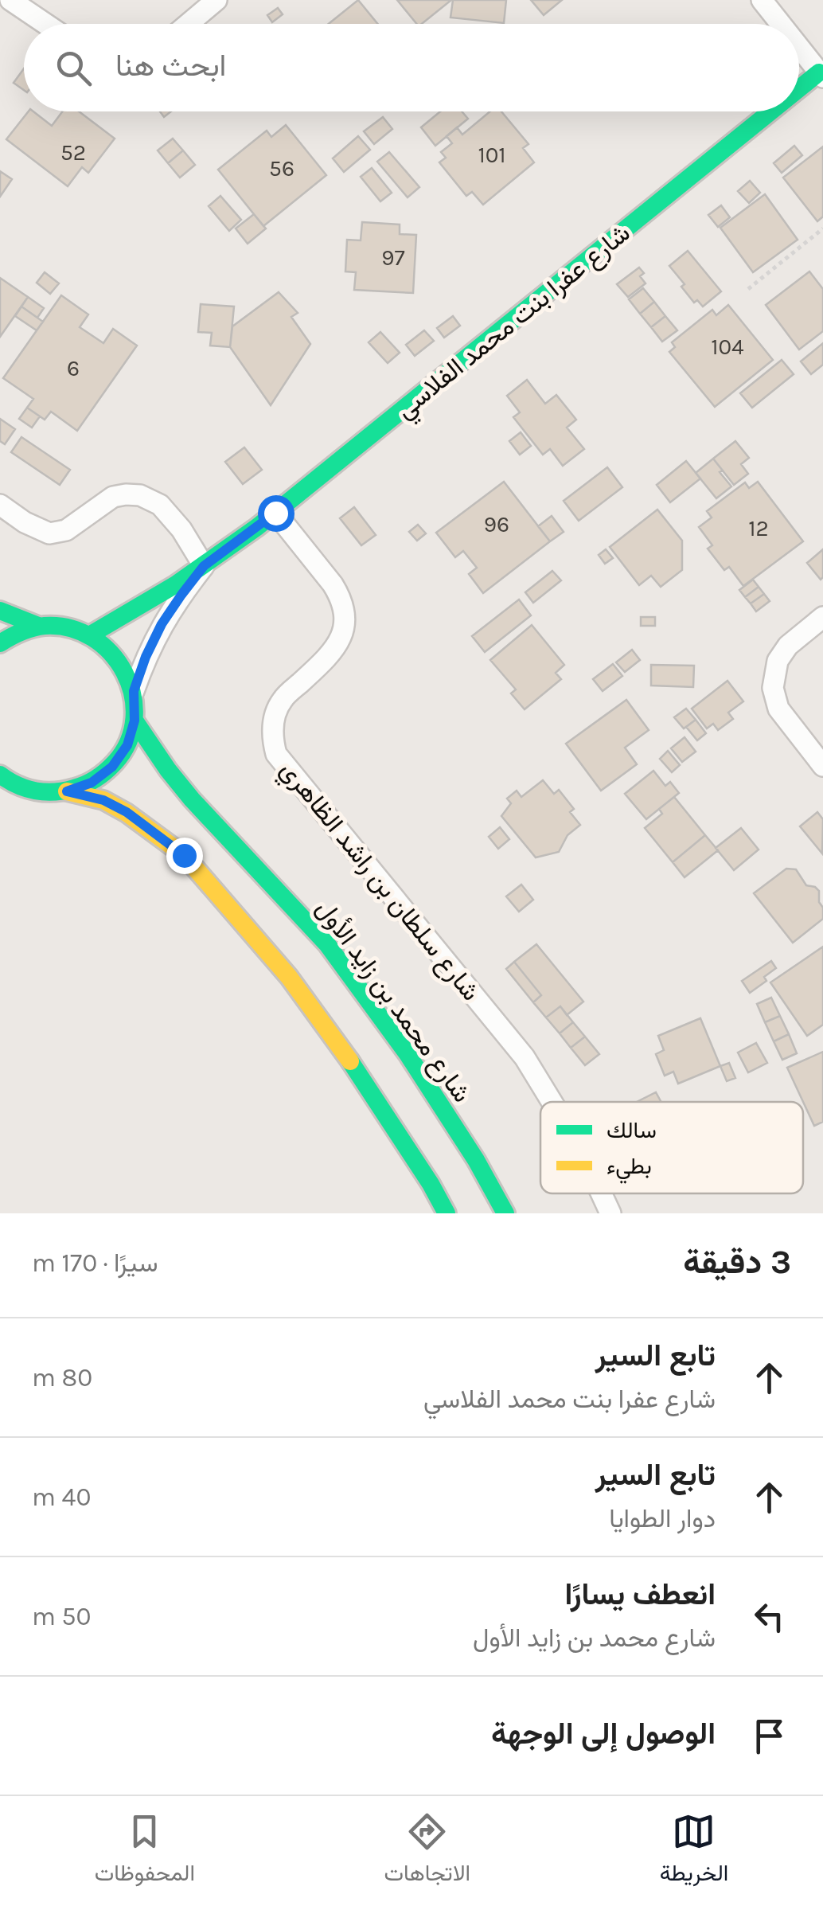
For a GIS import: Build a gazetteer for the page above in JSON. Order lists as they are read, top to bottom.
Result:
{
  "streets": {
    "main road": ["شارع عفرا بنت محمد الفلاسي", "شارع محمد بن زايد الأول"],
    "street": ["شارع سلطان بن راشد الظاهري"]
  },
  "crossings": [
    ["شارع عفرا بنت محمد الفلاسي", "شارع سلطان بن راشد الظاهري"]
  ],
  "house_numbers": [
    "52",
    "101",
    "56",
    "97",
    "104",
    "6",
    "96",
    "12"
  ],
  "legend": ["سالك", "بطيء"],
  "page": {
    "search": "ابحث هنا",
    "heading": ["3 دقيقة", "سيرًا · 170 m"],
    "list": [
      ["تابع السير", "شارع عفرا بنت محمد الفلاسي", "80 m"],
      ["تابع السير", "دوار الطوايا", "40 m"],
      ["انعطف يسارًا", "شارع محمد بن زايد الأول", "50 m"],
      "الوصول إلى الوجهة"
    ],
    "nav": ["الخريطة", "الاتجاهات", "المحفوظات"]
  }
}
